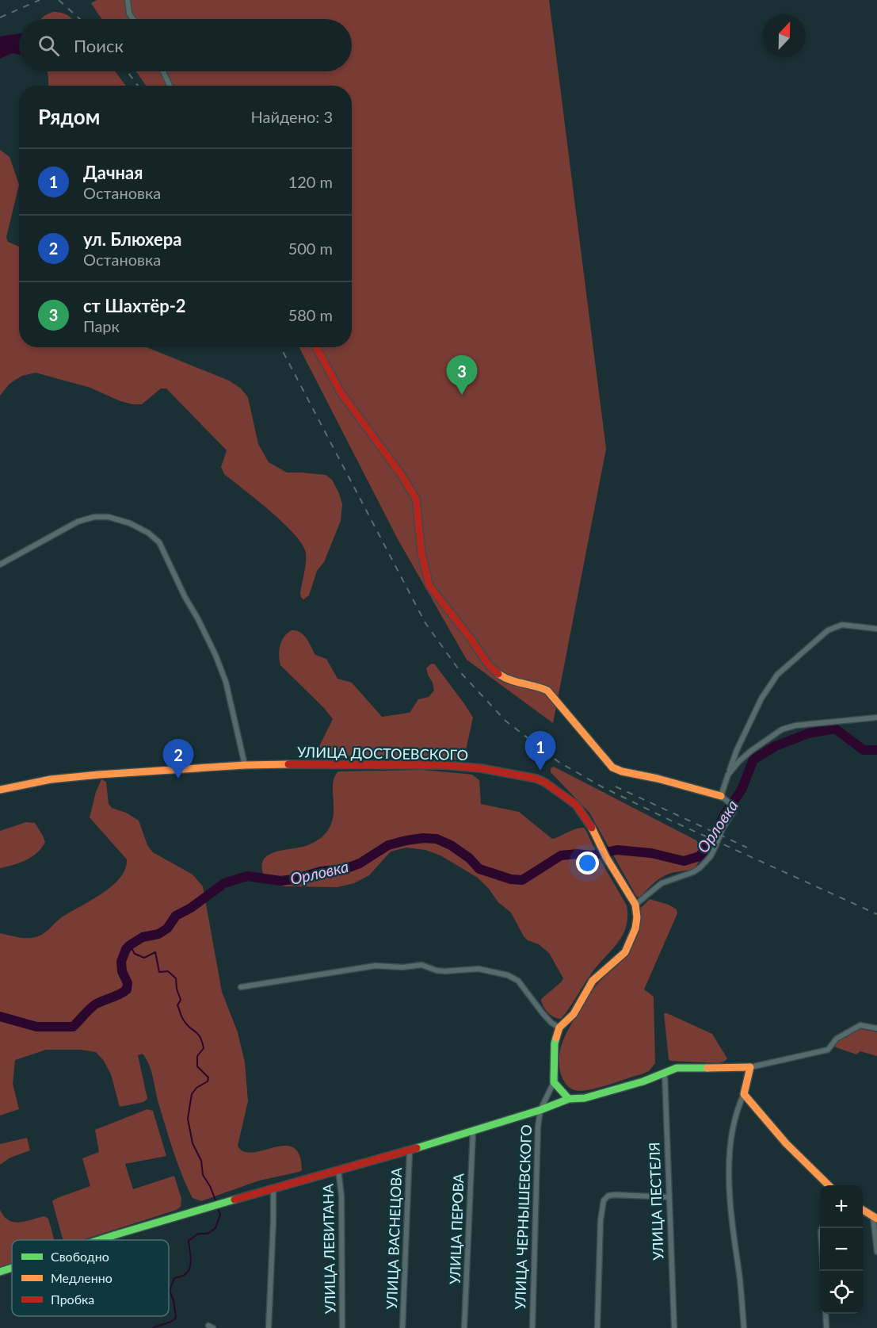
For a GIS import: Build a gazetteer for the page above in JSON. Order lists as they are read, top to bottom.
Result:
{
  "streets": {
    "main road": ["УЛИЦА ДОСТОЕВСКОГО", "УЛИЦА ЧЕРНЫШЕВСКОГО"],
    "street": [
      "УЛИЦА ПЕСТЕЛЯ",
      "УЛИЦА ПЕРОВА",
      "УЛИЦА ВАСНЕЦОВА",
      "УЛИЦА ЛЕВИТАНА"
    ]
  },
  "water": ["Орловка"],
  "legend": ["Свободно", "Медленно", "Пробка"],
  "north": "top",
  "page": {
    "search": "Поиск",
    "heading": ["Рядом", "Найдено: 3"],
    "list": [
      {
        "mark": "1",
        "name": "Дачная",
        "note": "Остановка",
        "value": "120 m"
      },
      {
        "mark": "2",
        "name": "ул. Блюхера",
        "note": "Остановка",
        "value": "500 m"
      },
      {
        "mark": "3",
        "name": "ст Шахтёр-2",
        "note": "Парк",
        "value": "580 m"
      }
    ],
    "pins": ["3", "1", "2"],
    "map_buttons": ["+", "−"]
  }
}
